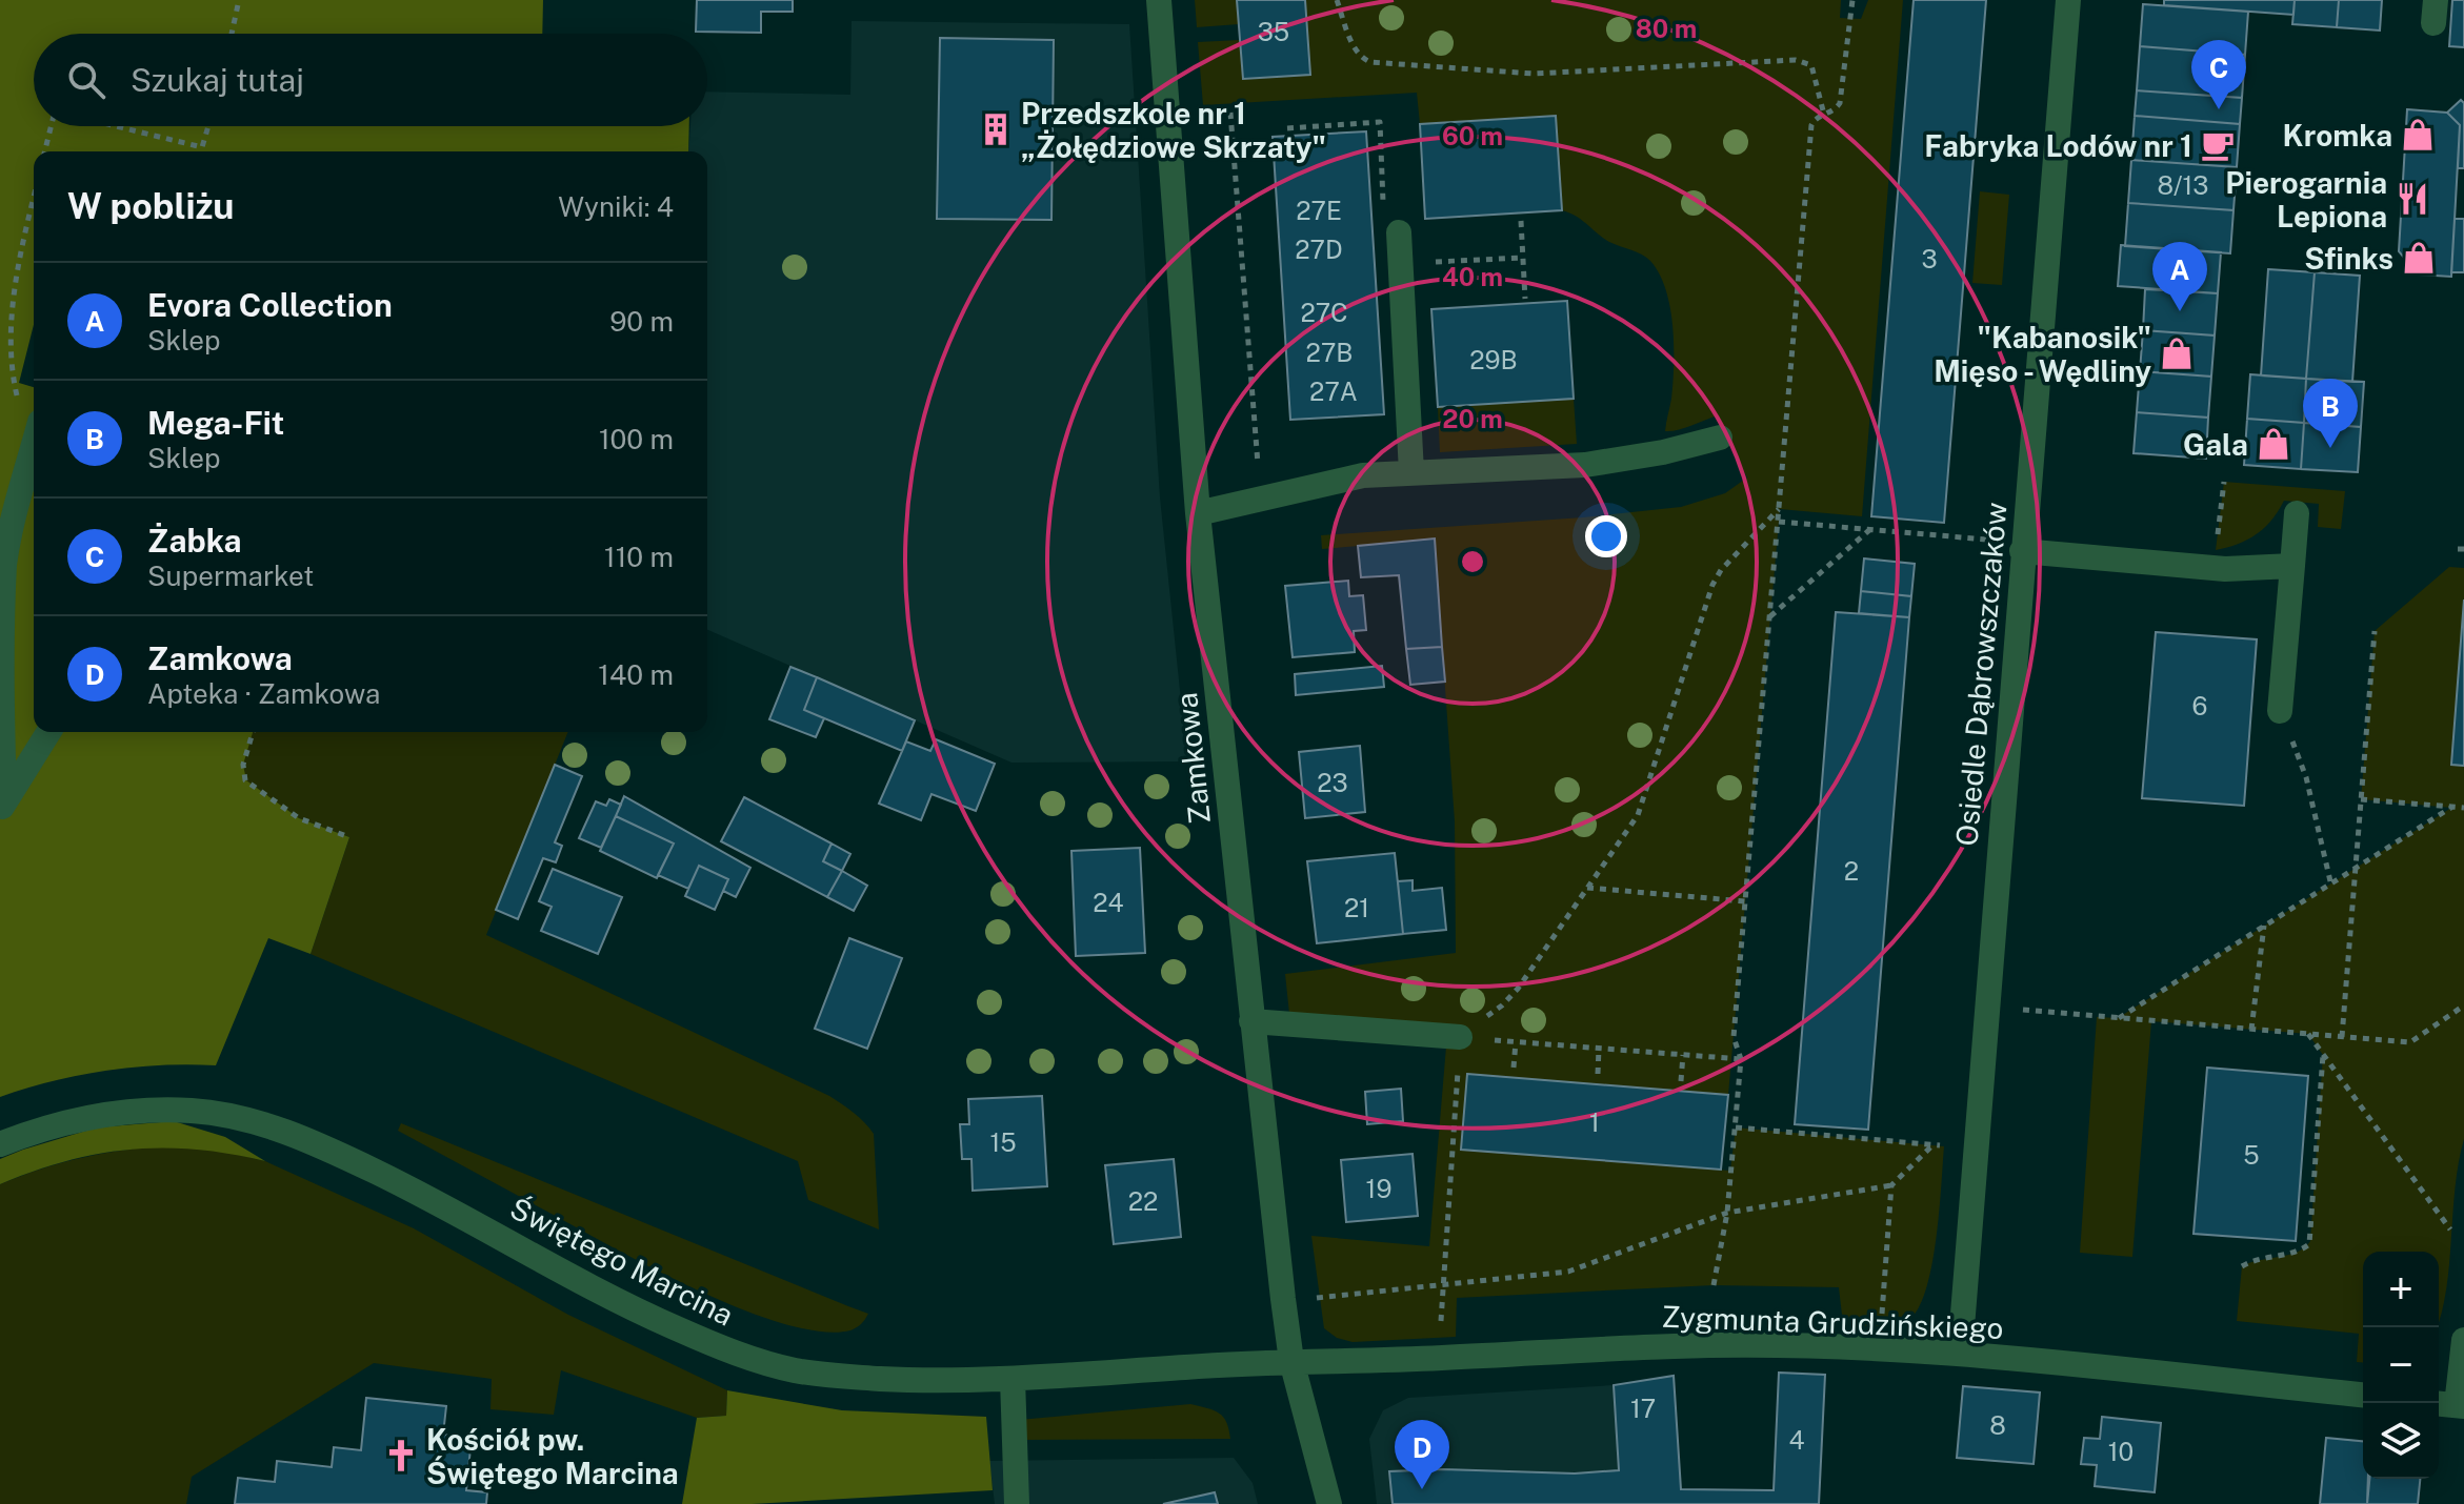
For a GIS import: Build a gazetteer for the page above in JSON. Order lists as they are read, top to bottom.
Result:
{
  "streets": {
    "street": [
      "Osiedle Dąbrowszczaków",
      "Zamkowa",
      "Świętego Marcina",
      "Zygmunta Grudzińskiego"
    ]
  },
  "crossings": [
    ["Osiedle Dąbrowszczaków", "Zygmunta Grudzińskiego"],
    ["Zamkowa", "Świętego Marcina"],
    ["Zamkowa", "Zygmunta Grudzińskiego"],
    ["Świętego Marcina", "Zygmunta Grudzińskiego"]
  ],
  "places": {
    "building": ["Przedszkole nr 1 „Żołędziowe Skrzaty\""],
    "shop": [
      "Kromka",
      "Sfinks",
      "\"Kabanosik\" Mięso - Wędliny",
      "Gala"
    ],
    "cafe": ["Fabryka Lodów nr 1"],
    "restaurant": ["Pierogarnia Lepiona"],
    "church": ["Kościół pw. Świętego Marcina"]
  },
  "house_numbers": [
    "35",
    "8/13",
    "27E",
    "27D",
    "3",
    "27C",
    "27B",
    "29B",
    "27A",
    "6",
    "23",
    "2",
    "24",
    "21",
    "1",
    "15",
    "5",
    "19",
    "22",
    "17",
    "8",
    "4",
    "10"
  ],
  "page": {
    "search": "Szukaj tutaj",
    "pins": [
      "C",
      "A",
      "B",
      "D"
    ],
    "heading": ["W pobliżu", "Wyniki: 4"],
    "list": [
      {
        "mark": "A",
        "name": "Evora Collection",
        "note": "Sklep",
        "value": "90 m"
      },
      {
        "mark": "B",
        "name": "Mega-Fit",
        "note": "Sklep",
        "value": "100 m"
      },
      {
        "mark": "C",
        "name": "Żabka",
        "note": "Supermarket",
        "value": "110 m"
      },
      {
        "mark": "D",
        "name": "Zamkowa",
        "note": "Apteka · Zamkowa",
        "value": "140 m"
      }
    ],
    "map_buttons": ["+", "−"]
  },
  "rings": [
    "80 m",
    "60 m",
    "40 m",
    "20 m"
  ]
}
